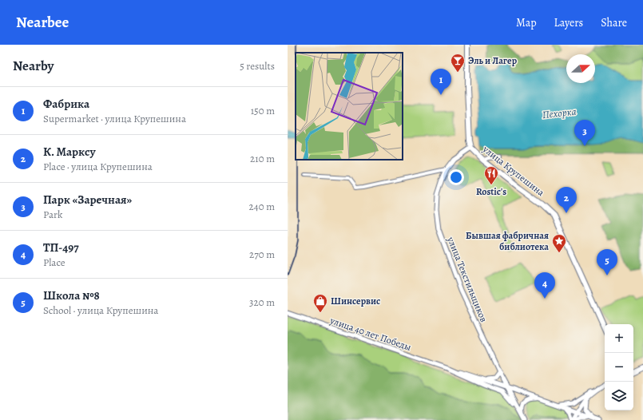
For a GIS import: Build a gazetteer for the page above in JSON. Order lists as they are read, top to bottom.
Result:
{
  "streets": {
    "main road": ["улица Крупешина"],
    "street": ["улица Текстильщиков", "улица 40 лет Победы"]
  },
  "crossings": [
    ["улица Крупешина", "улица Текстильщиков"],
    ["улица Текстильщиков", "улица 40 лет Победы"]
  ],
  "water": ["Пехорка"],
  "places": {
    "bar": ["Эль и Лагер"],
    "restaurant": ["Rostic's"],
    "place": ["Бывшая фабричная библиотека"],
    "shop": ["Шинсервис"]
  },
  "north": "right",
  "page": {
    "header": "Nearbee",
    "nav": ["Map", "Layers", "Share"],
    "heading": ["Nearby", "5 results"],
    "pins": [
      "1",
      "3",
      "2",
      "5",
      "4"
    ],
    "list": [
      {
        "mark": "1",
        "name": "Фабрика",
        "note": "Supermarket · улица Крупешина",
        "value": "150 m"
      },
      {
        "mark": "2",
        "name": "К. Марксу",
        "note": "Place · улица Крупешина",
        "value": "210 m"
      },
      {
        "mark": "3",
        "name": "Парк «Заречная»",
        "note": "Park",
        "value": "240 m"
      },
      {
        "mark": "4",
        "name": "ТП-497",
        "note": "Place",
        "value": "270 m"
      },
      {
        "mark": "5",
        "name": "Школа №8",
        "note": "School · улица Крупешина",
        "value": "320 m"
      }
    ],
    "map_buttons": ["+", "−"]
  }
}
